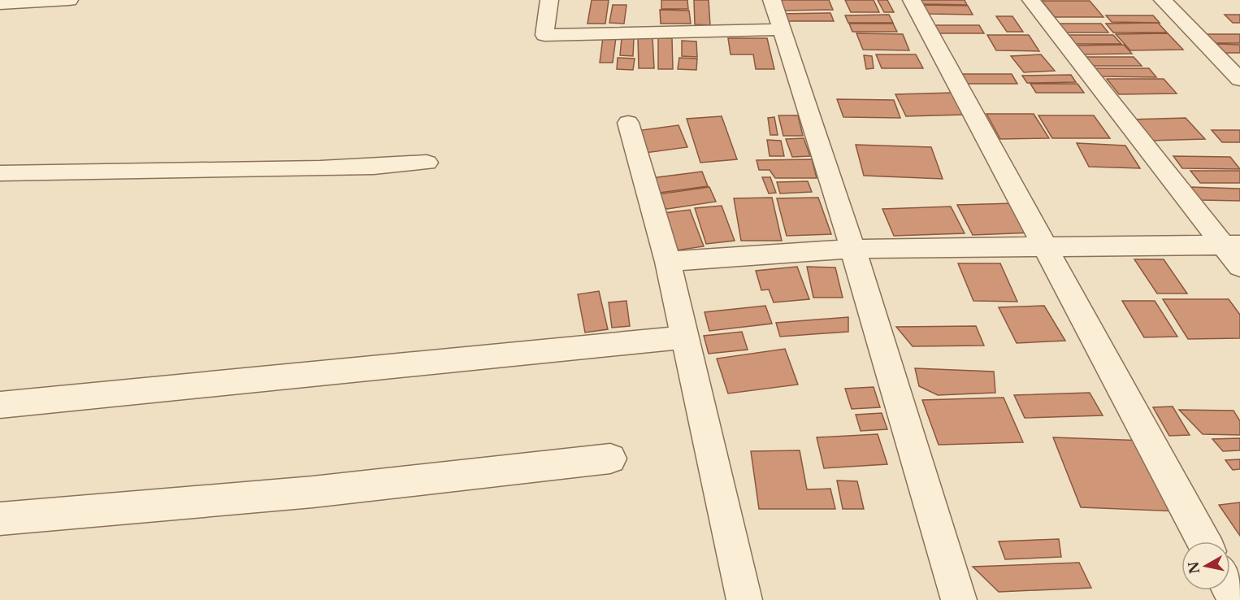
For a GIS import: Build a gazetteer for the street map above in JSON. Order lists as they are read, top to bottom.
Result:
{
  "north": "left"
}
